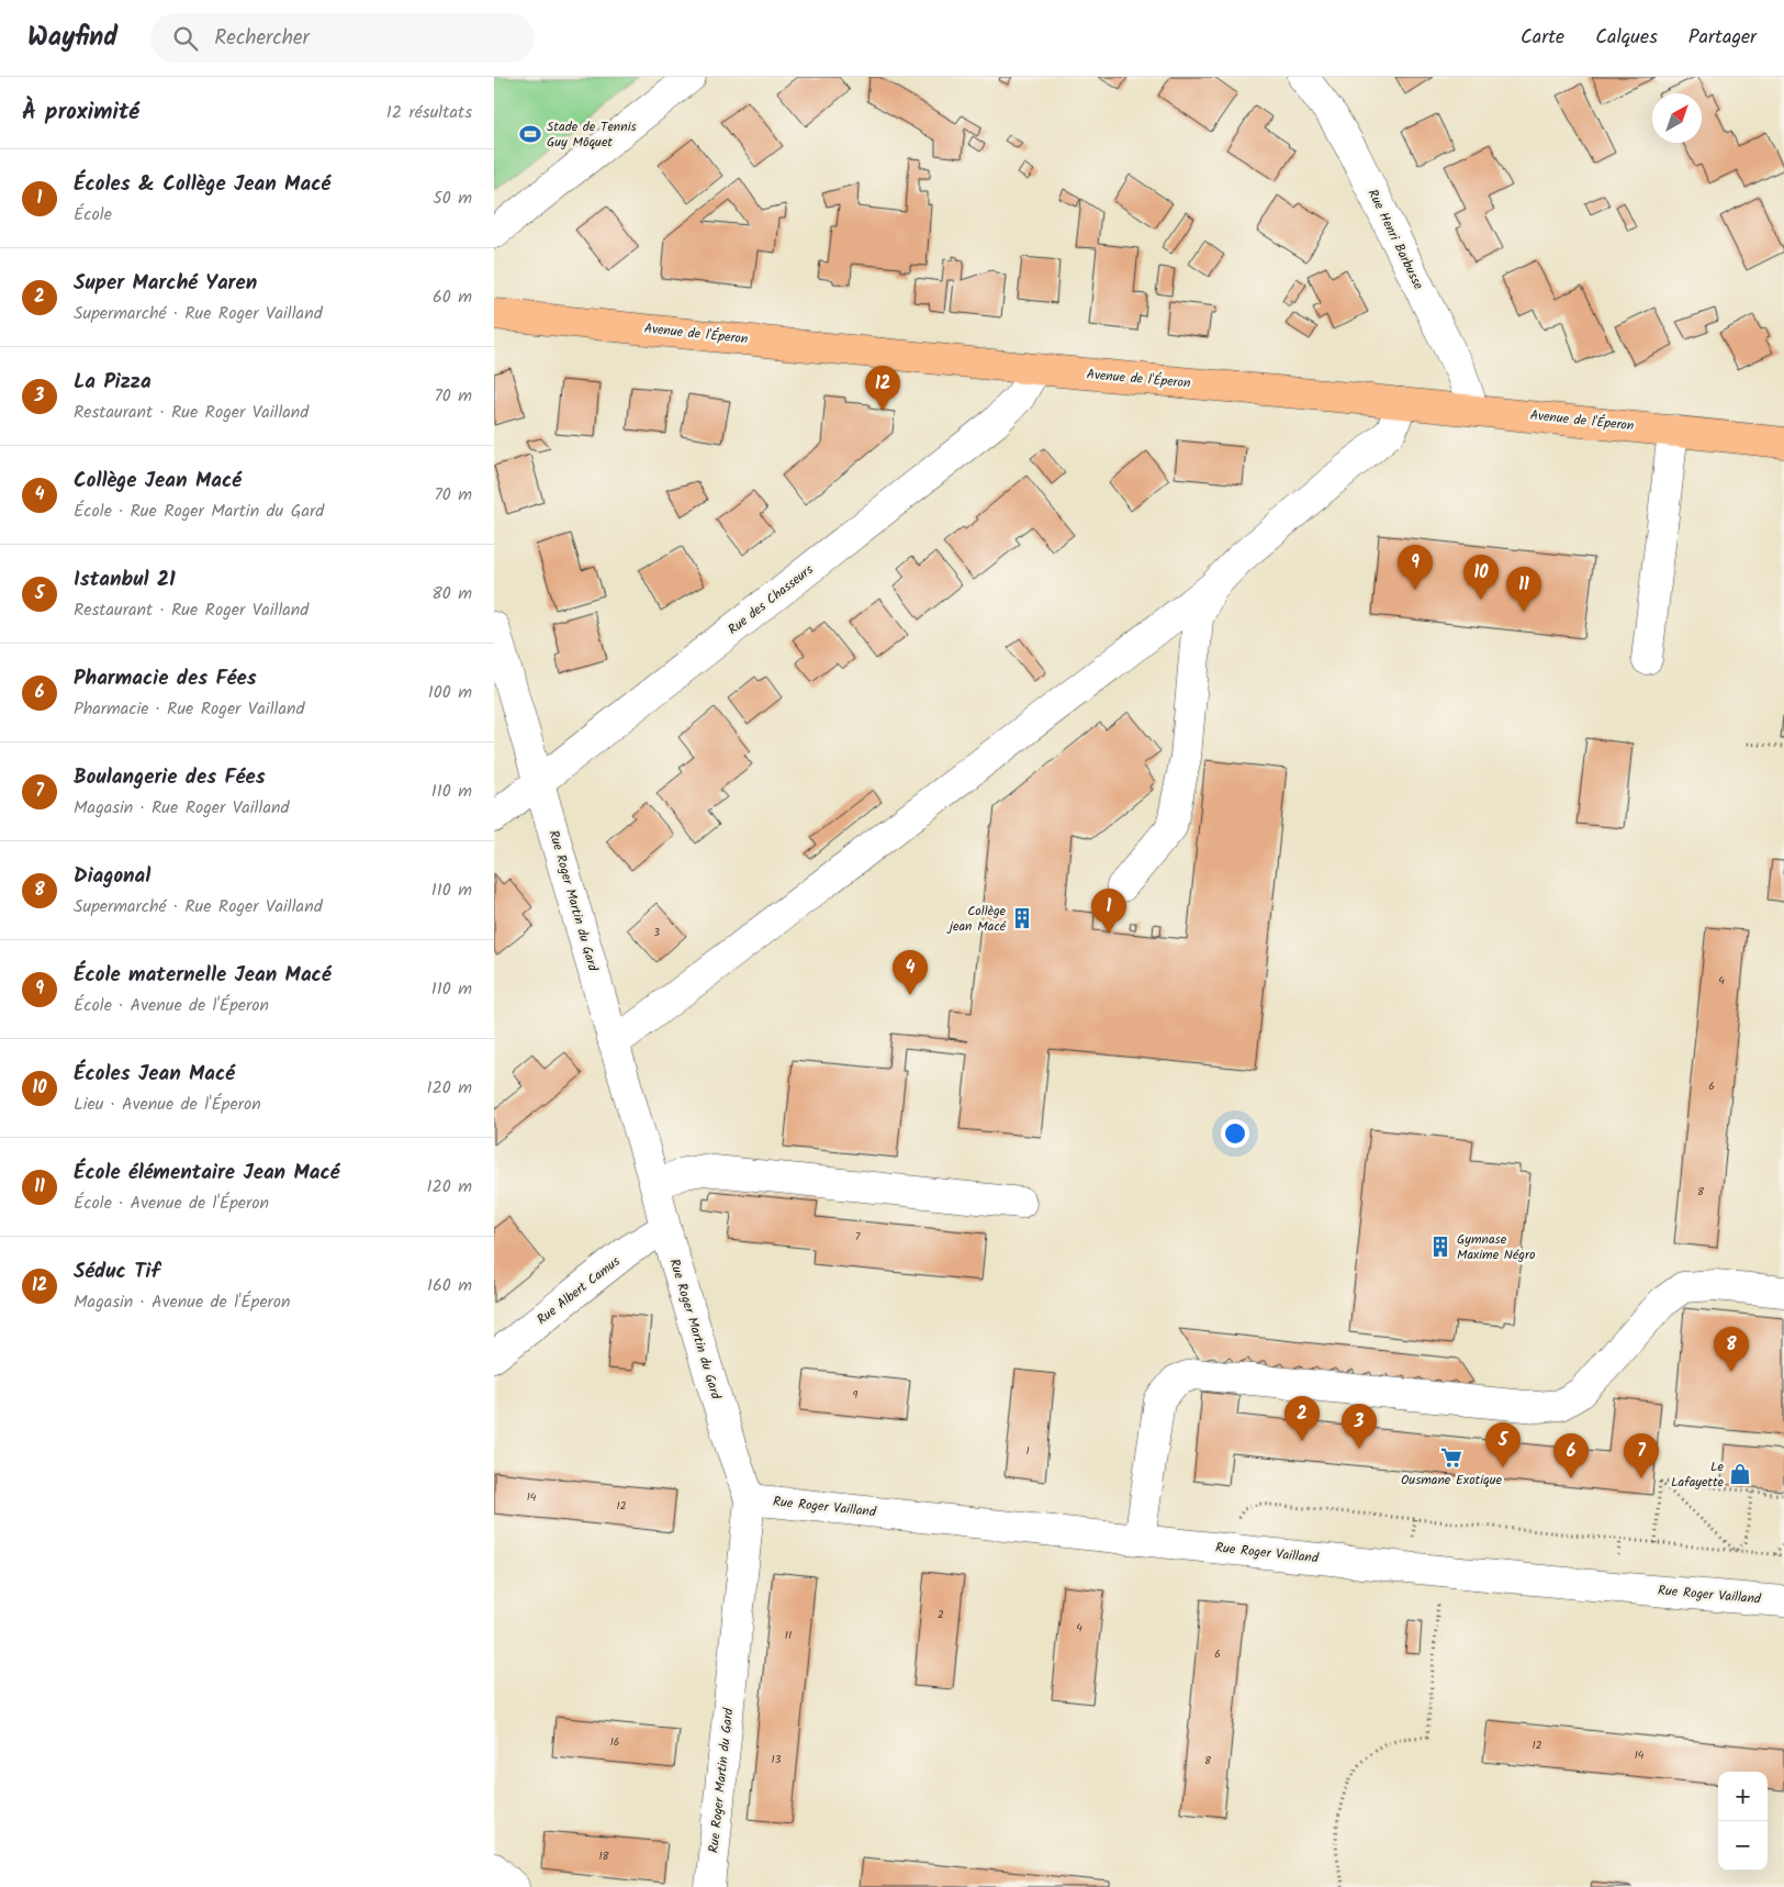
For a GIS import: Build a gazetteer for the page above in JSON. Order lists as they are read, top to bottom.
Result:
{
  "streets": {
    "main road": ["Avenue de l'Éperon"],
    "street": [
      "Rue Henri Barbusse",
      "Rue des Chasseurs",
      "Rue Roger Martin du Gard",
      "Rue Albert Camus",
      "Rue Roger Vailland"
    ]
  },
  "crossings": [
    ["Rue Henri Barbusse", "Avenue de l'Éperon"],
    ["Avenue de l'Éperon", "Rue des Chasseurs"],
    ["Rue des Chasseurs", "Rue Roger Martin du Gard"],
    ["Rue Roger Martin du Gard", "Rue Albert Camus"],
    ["Rue Roger Martin du Gard", "Rue Roger Vailland"]
  ],
  "places": {
    "sports": ["Stade de Tennis Guy Môquet"],
    "building": ["Collège jean Macé", "Gymnase Maxime Négro"],
    "supermarket": ["Ousmane Exotique"],
    "shop": ["Le Lafayette"]
  },
  "house_numbers": [
    "3",
    "4",
    "6",
    "8",
    "7",
    "9",
    "1",
    "14",
    "12",
    "2",
    "4",
    "11",
    "6",
    "16",
    "12",
    "14",
    "13",
    "8",
    "18"
  ],
  "north": "top right",
  "page": {
    "header": "Wayfind",
    "search": "Rechercher",
    "nav": ["Carte", "Calques", "Partager"],
    "heading": ["À proximité", "12 résultats"],
    "list": [
      {
        "mark": "1",
        "name": "Écoles & Collège Jean Macé",
        "note": "École",
        "value": "50 m"
      },
      {
        "mark": "2",
        "name": "Super Marché Yaren",
        "note": "Supermarché · Rue Roger Vailland",
        "value": "60 m"
      },
      {
        "mark": "3",
        "name": "La Pizza",
        "note": "Restaurant · Rue Roger Vailland",
        "value": "70 m"
      },
      {
        "mark": "4",
        "name": "Collège Jean Macé",
        "note": "École · Rue Roger Martin du Gard",
        "value": "70 m"
      },
      {
        "mark": "5",
        "name": "Istanbul 21",
        "note": "Restaurant · Rue Roger Vailland",
        "value": "80 m"
      },
      {
        "mark": "6",
        "name": "Pharmacie des Fées",
        "note": "Pharmacie · Rue Roger Vailland",
        "value": "100 m"
      },
      {
        "mark": "7",
        "name": "Boulangerie des Fées",
        "note": "Magasin · Rue Roger Vailland",
        "value": "110 m"
      },
      {
        "mark": "8",
        "name": "Diagonal",
        "note": "Supermarché · Rue Roger Vailland",
        "value": "110 m"
      },
      {
        "mark": "9",
        "name": "École maternelle Jean Macé",
        "note": "École · Avenue de l'Éperon",
        "value": "110 m"
      },
      {
        "mark": "10",
        "name": "Écoles Jean Macé",
        "note": "Lieu · Avenue de l'Éperon",
        "value": "120 m"
      },
      {
        "mark": "11",
        "name": "École élémentaire Jean Macé",
        "note": "École · Avenue de l'Éperon",
        "value": "120 m"
      },
      {
        "mark": "12",
        "name": "Séduc Tif",
        "note": "Magasin · Avenue de l'Éperon",
        "value": "160 m"
      }
    ],
    "pins": [
      "12",
      "9",
      "10",
      "11",
      "1",
      "4",
      "8",
      "2",
      "3",
      "5",
      "6",
      "7"
    ],
    "map_buttons": ["+", "−"]
  }
}
